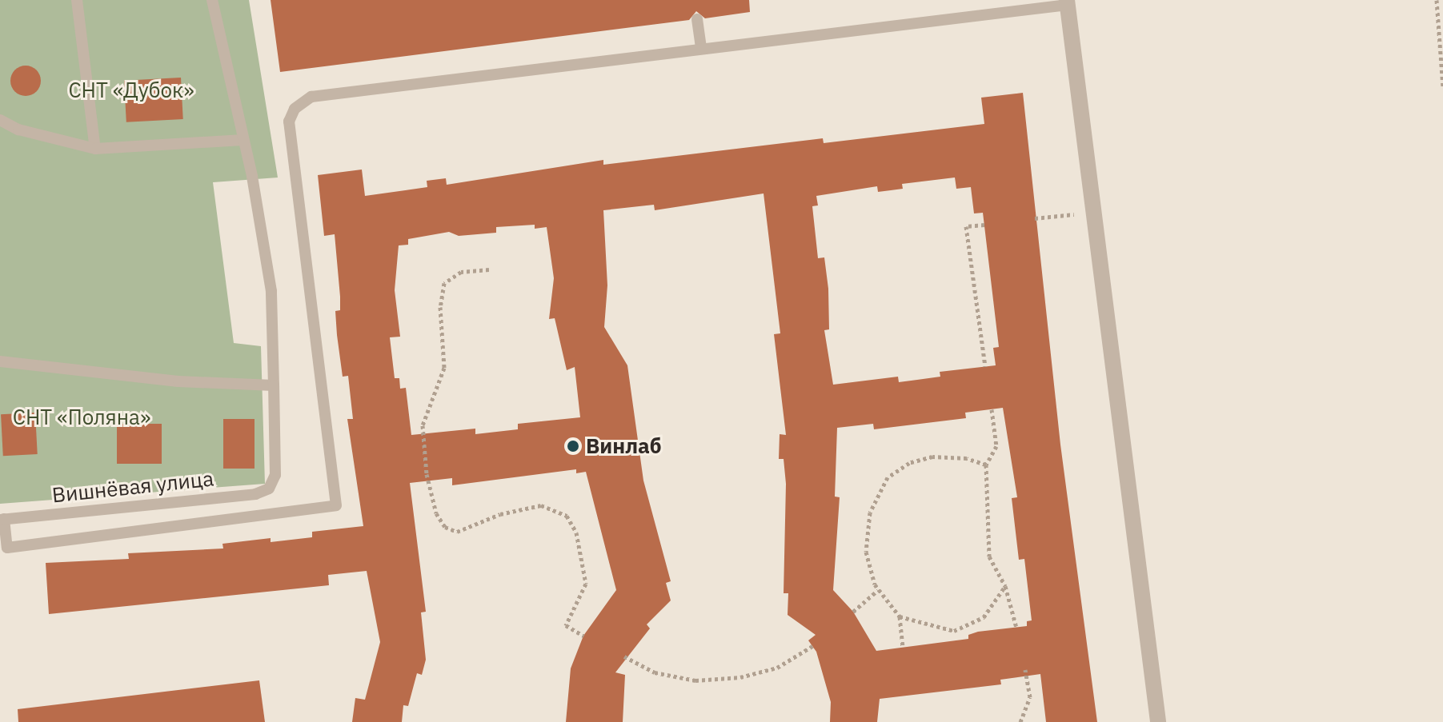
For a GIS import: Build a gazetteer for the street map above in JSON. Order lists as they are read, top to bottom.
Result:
{
  "streets": {
    "lane": ["Вишнёвая улица"]
  },
  "parks": ["СНТ «Дубок»", "СНТ «Поляна»"],
  "places": ["Винлаб"]
}
